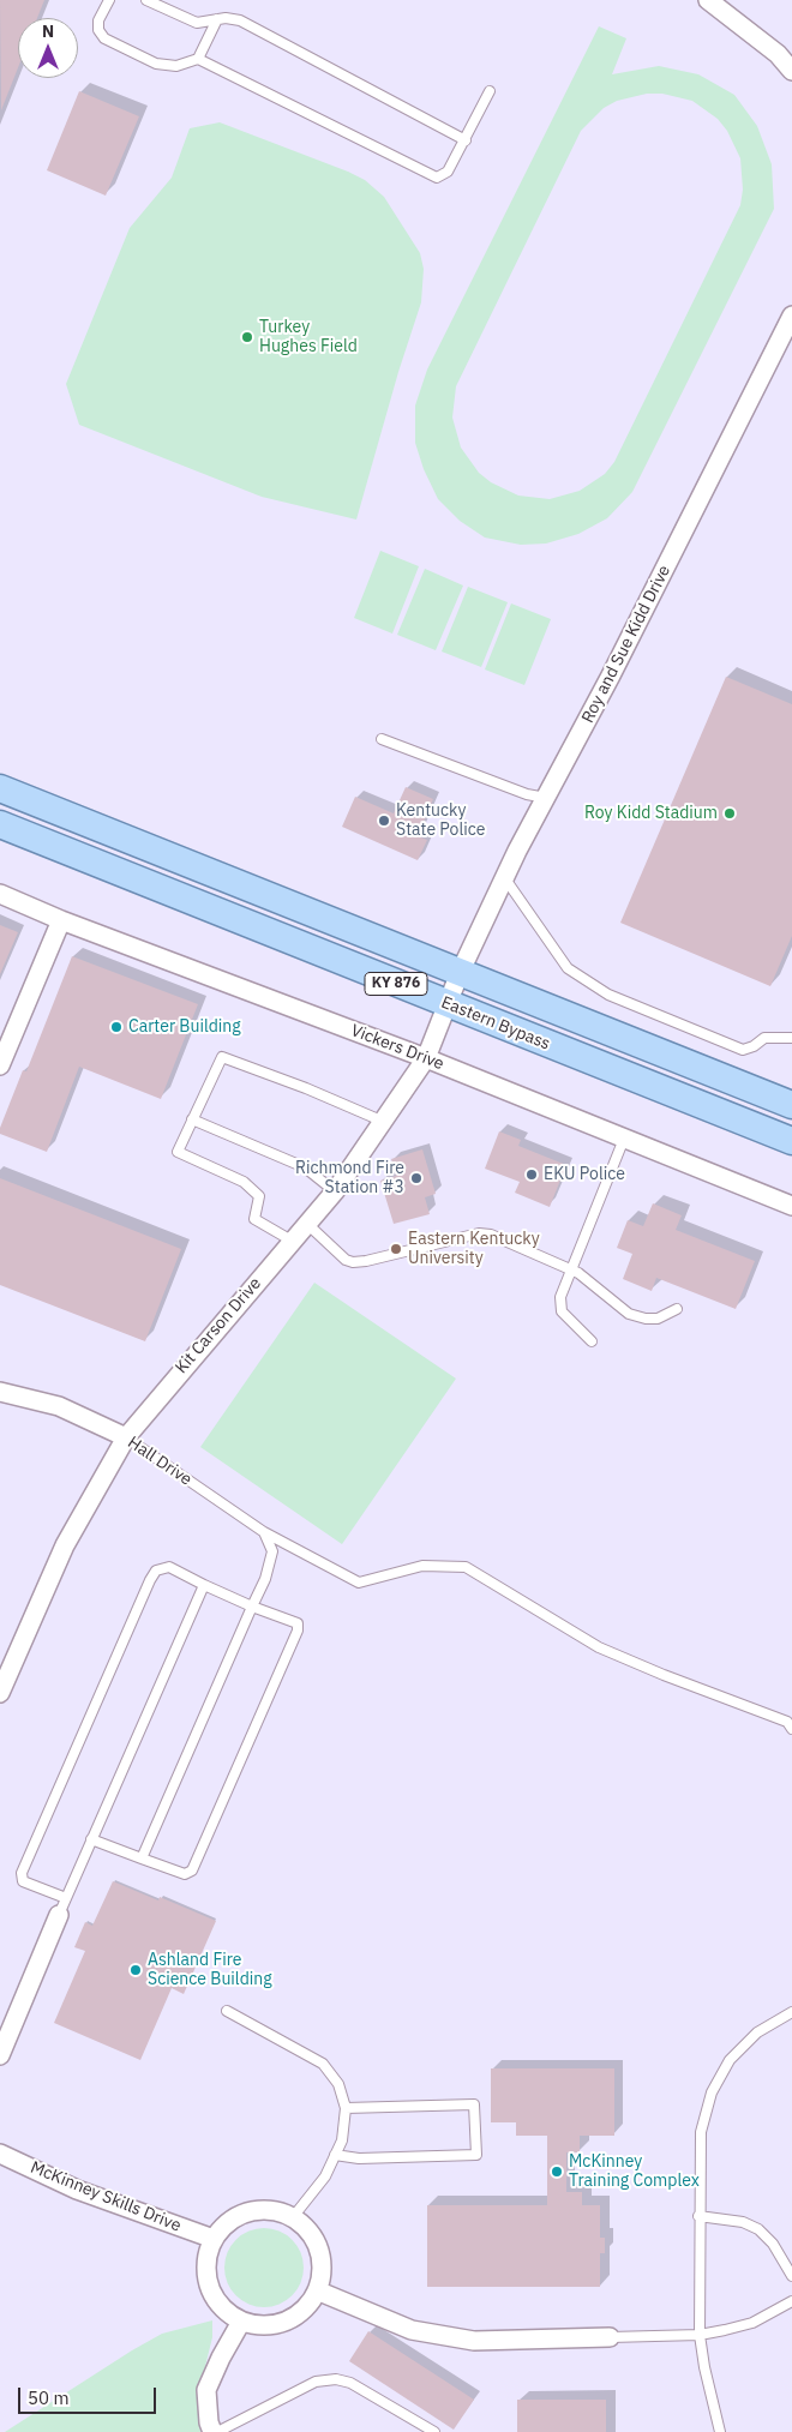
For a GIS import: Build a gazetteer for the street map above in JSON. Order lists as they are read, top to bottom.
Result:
{
  "streets": {
    "main road": ["KY 876", "Eastern Bypass"],
    "street": [
      "Roy and Sue Kidd Drive",
      "Vickers Drive",
      "Kit Carson Drive",
      "Hall Drive",
      "McKinney Skills Drive"
    ]
  },
  "crossings": [
    ["Roy and Sue Kidd Drive", "Eastern Bypass"],
    ["Roy and Sue Kidd Drive", "Kit Carson Drive"],
    ["Eastern Bypass", "Kit Carson Drive"],
    ["Vickers Drive", "Kit Carson Drive"],
    ["Kit Carson Drive", "Hall Drive"]
  ],
  "places": [
    "Turkey Hughes Field",
    "Roy Kidd Stadium",
    "Kentucky State Police",
    "Carter Building",
    "EKU Police",
    "Richmond Fire Station #3",
    "Eastern Kentucky University",
    "Ashland Fire Science Building",
    "McKinney Training Complex"
  ],
  "scale_bar": "50 m",
  "north": "top"
}
